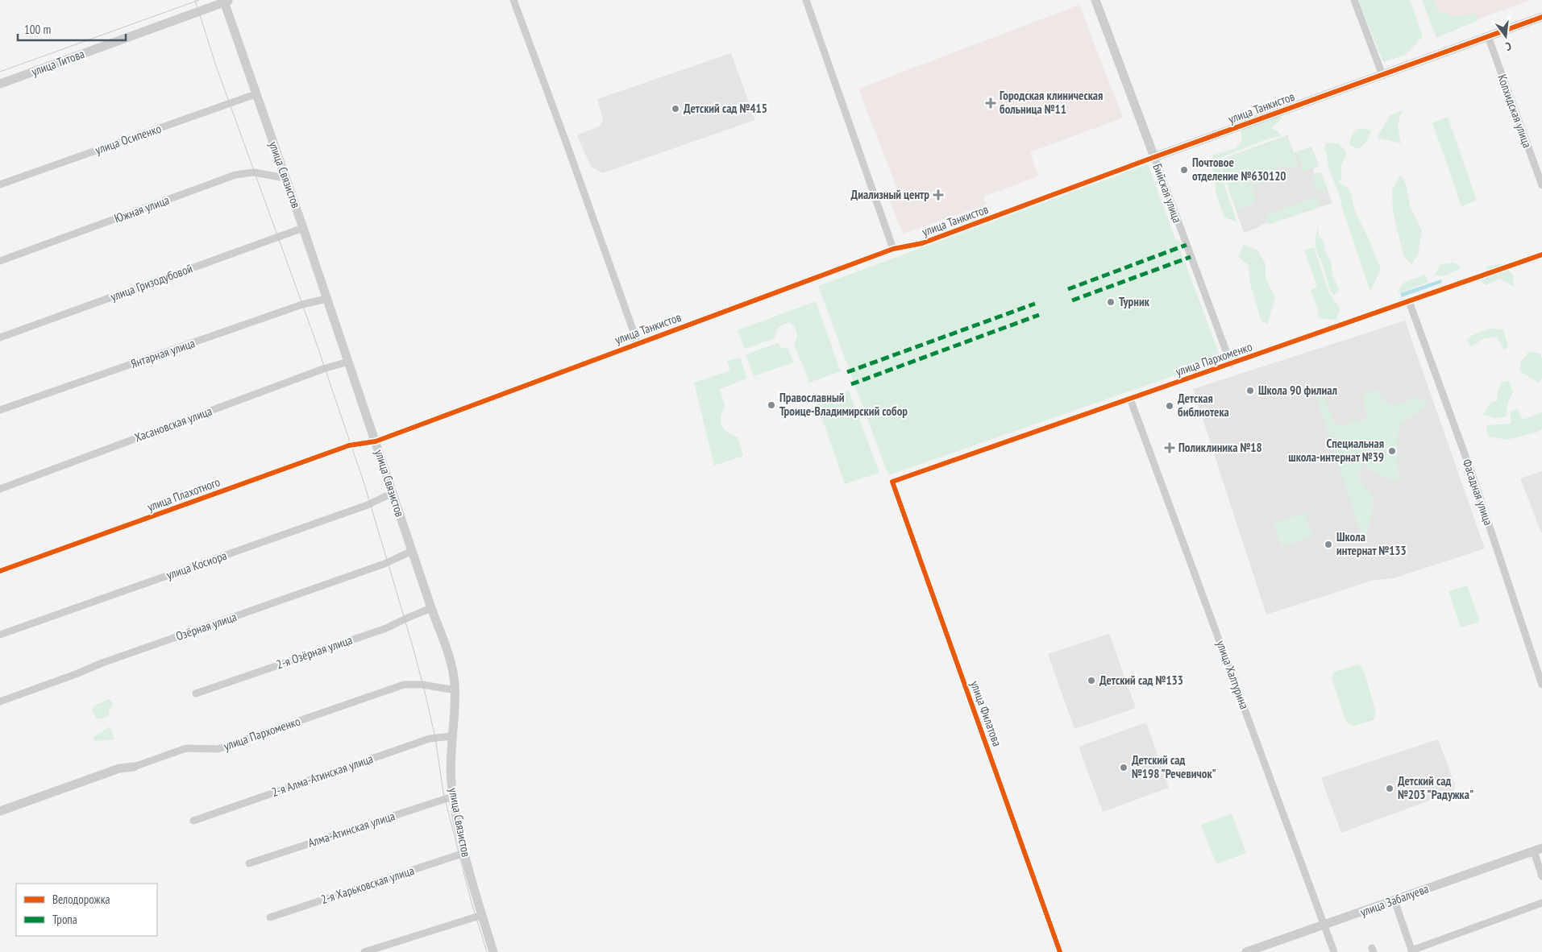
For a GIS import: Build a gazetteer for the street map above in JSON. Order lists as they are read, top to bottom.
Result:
{
  "streets": {
    "street": [
      "улица Титова",
      "улица Танкистов",
      "Колхидская улица",
      "улица Осипенко",
      "улица Связистов",
      "Бийская улица",
      "Южная улица",
      "улица Гризодубовой",
      "Янтарная улица",
      "улица Пархоменко",
      "Хасановская улица",
      "Фасадная улица",
      "улица Плахотного",
      "улица Косиора",
      "Озёрная улица",
      "2-я Озёрная улица",
      "улица Халтурина",
      "улица Филатова",
      "2-я Алма-Атинская улица",
      "Алма-Атинская улица",
      "2-я Харьковская улица",
      "улица Забалуева"
    ]
  },
  "crossings": [
    ["улица Титова", "улица Связистов"],
    ["улица Танкистов", "Колхидская улица"],
    ["улица Танкистов", "улица Связистов"],
    ["улица Танкистов", "Бийская улица"],
    ["улица Танкистов", "улица Плахотного"],
    ["улица Осипенко", "улица Связистов"],
    ["улица Связистов", "Южная улица"],
    ["улица Связистов", "улица Гризодубовой"],
    ["улица Связистов", "Янтарная улица"],
    ["улица Связистов", "улица Пархоменко"],
    ["улица Связистов", "Хасановская улица"],
    ["улица Связистов", "улица Плахотного"],
    ["улица Связистов", "улица Косиора"],
    ["улица Связистов", "Озёрная улица"],
    ["улица Связистов", "2-я Озёрная улица"],
    ["улица Связистов", "2-я Алма-Атинская улица"],
    ["улица Связистов", "Алма-Атинская улица"],
    ["улица Связистов", "2-я Харьковская улица"],
    ["Бийская улица", "улица Пархоменко"],
    ["улица Пархоменко", "Фасадная улица"],
    ["улица Пархоменко", "улица Халтурина"],
    ["улица Пархоменко", "улица Филатова"],
    ["улица Халтурина", "улица Забалуева"]
  ],
  "places": {
    "health": ["Городская клиническая больница №11", "Диализный центр", "Поликлиника №18"],
    "other": [
      "Детский сад №415",
      "Почтовое отделение №630120",
      "Турник",
      "Школа 90 филиал",
      "Православный Троице-Владимирский собор",
      "Детская библиотека",
      "Специальная школа-интернат №39",
      "Школа интернат №133",
      "Детский сад №133",
      "Детский сад №198 \"Речевичок\"",
      "Детский сад №203 \"Радужка\""
    ]
  },
  "legend": ["Велодорожка", "Тропа"],
  "scale_bar": "100 m",
  "north": "bottom"
}
